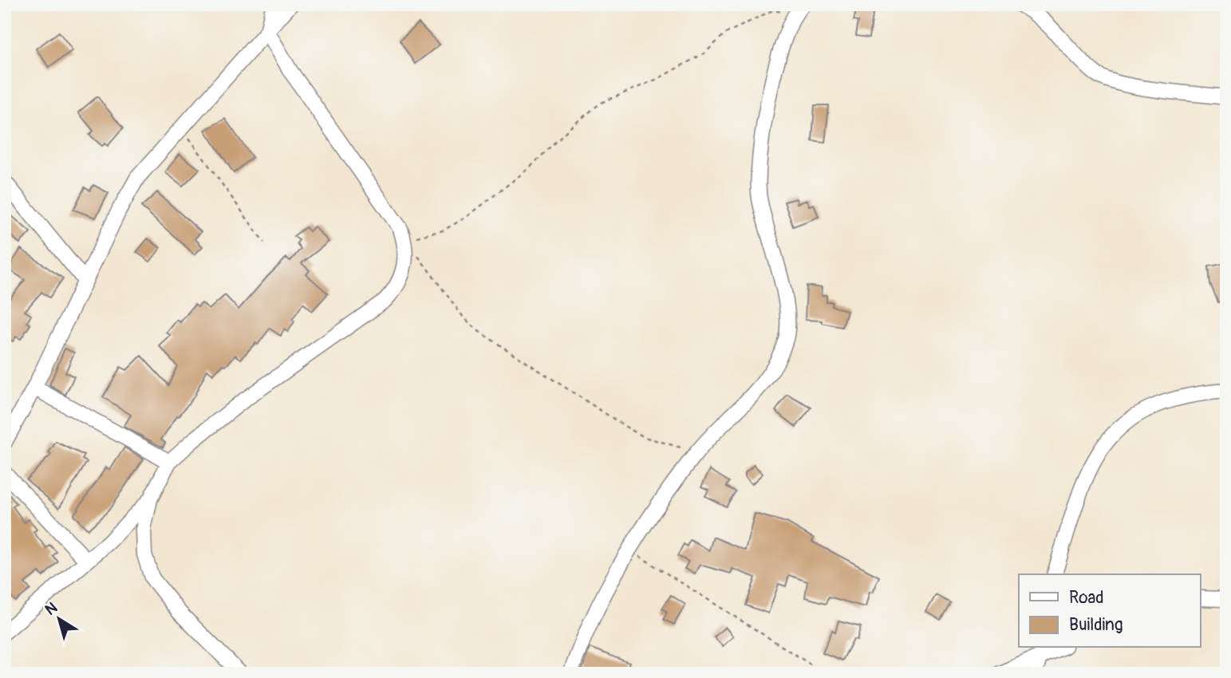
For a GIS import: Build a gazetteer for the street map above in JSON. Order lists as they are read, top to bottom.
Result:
{
  "legend": ["Road", "Building"],
  "north": "top left"
}
